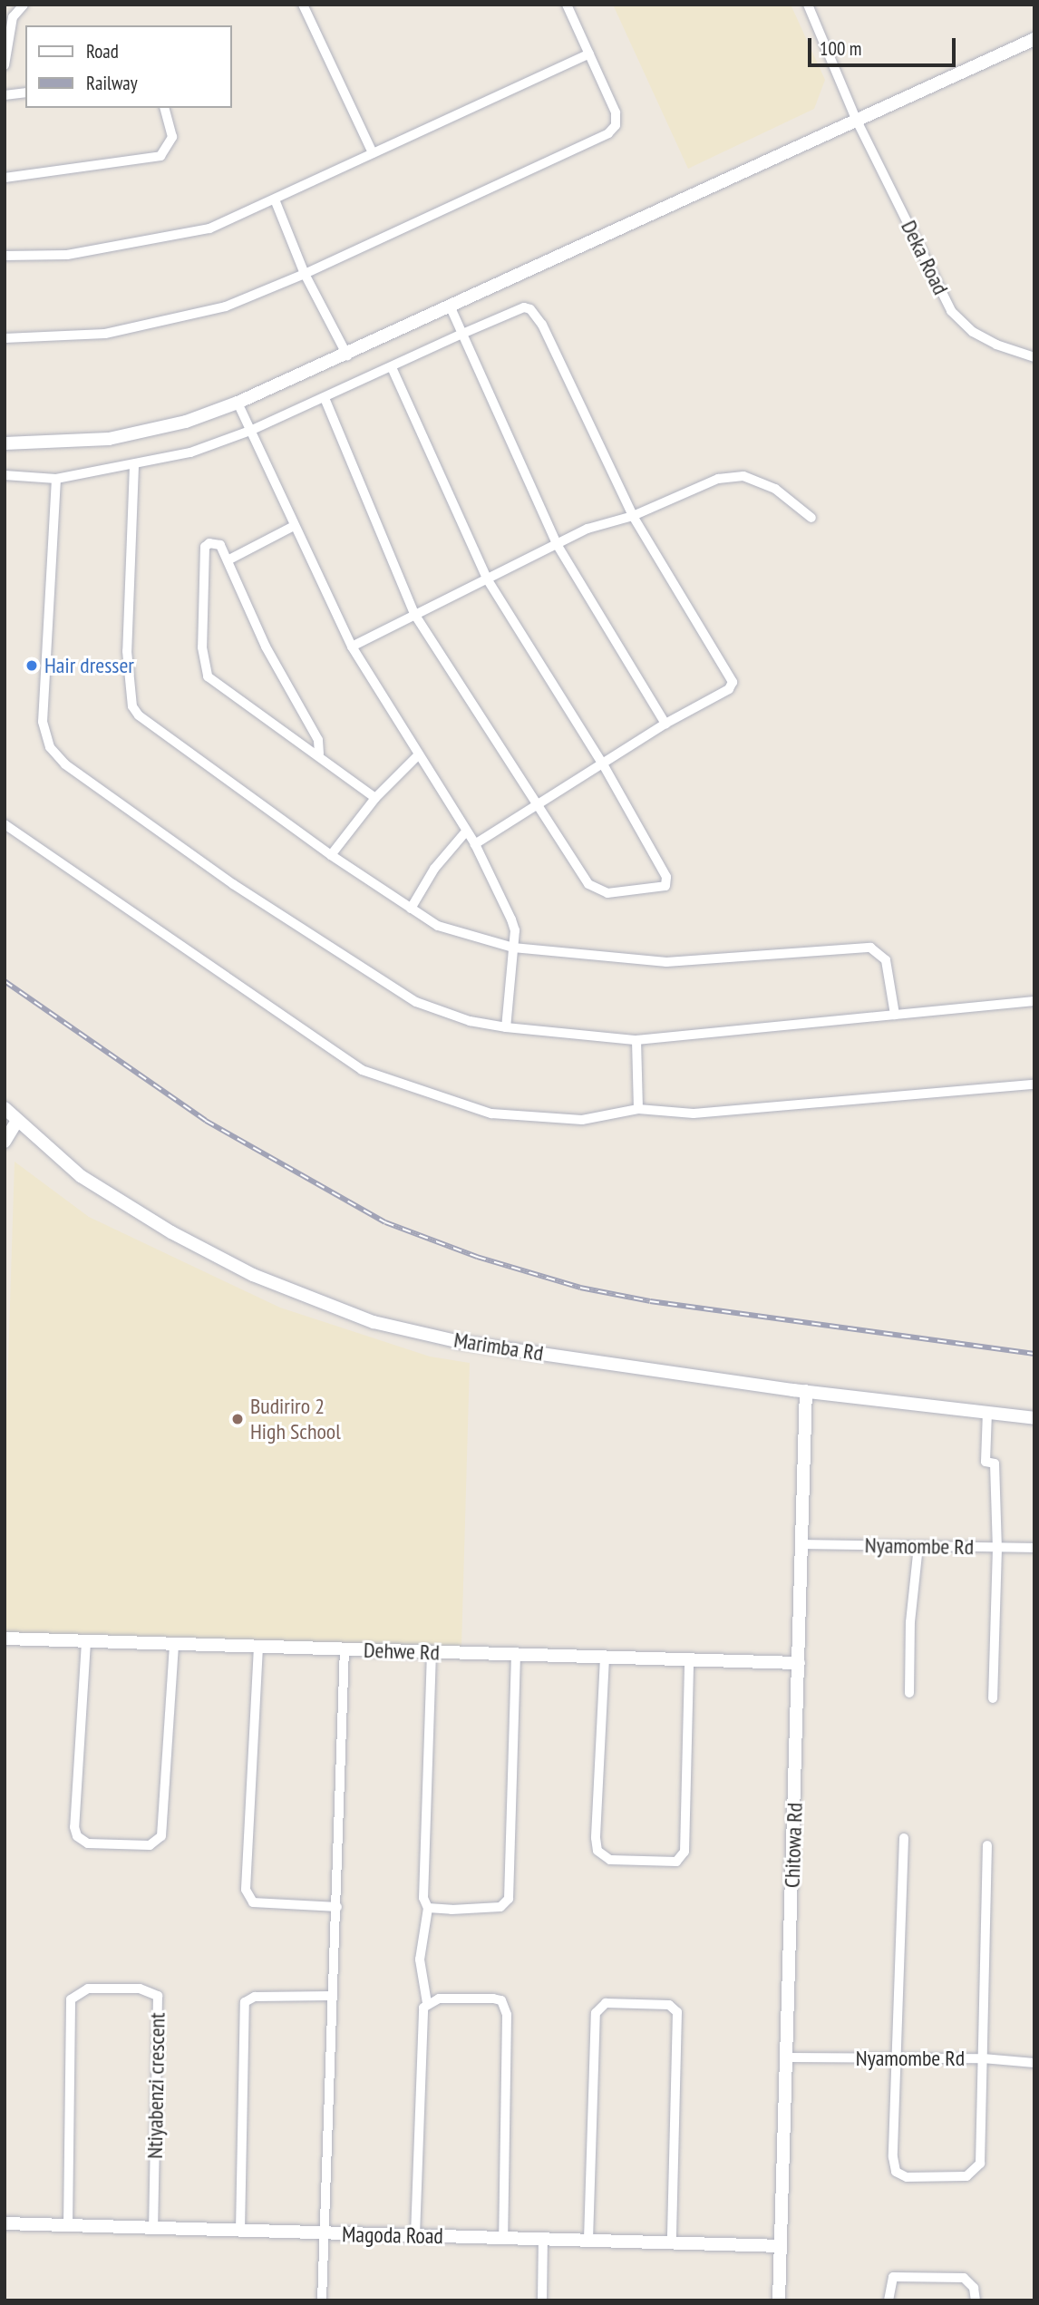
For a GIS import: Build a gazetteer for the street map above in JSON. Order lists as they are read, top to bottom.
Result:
{
  "streets": {
    "street": [
      "Deka Road",
      "Marimba Rd",
      "Nyamombe Rd",
      "Dehwe Rd",
      "Chitowa Rd",
      "Ntiyabenzi crescent",
      "Magoda Road"
    ]
  },
  "crossings": [
    ["Marimba Rd", "Chitowa Rd"],
    ["Nyamombe Rd", "Chitowa Rd"],
    ["Dehwe Rd", "Chitowa Rd"],
    ["Chitowa Rd", "Magoda Road"],
    ["Ntiyabenzi crescent", "Magoda Road"]
  ],
  "places": ["Hair dresser", "Budiriro 2 High School"],
  "legend": ["Road", "Railway"],
  "scale_bar": "100 m"
}
